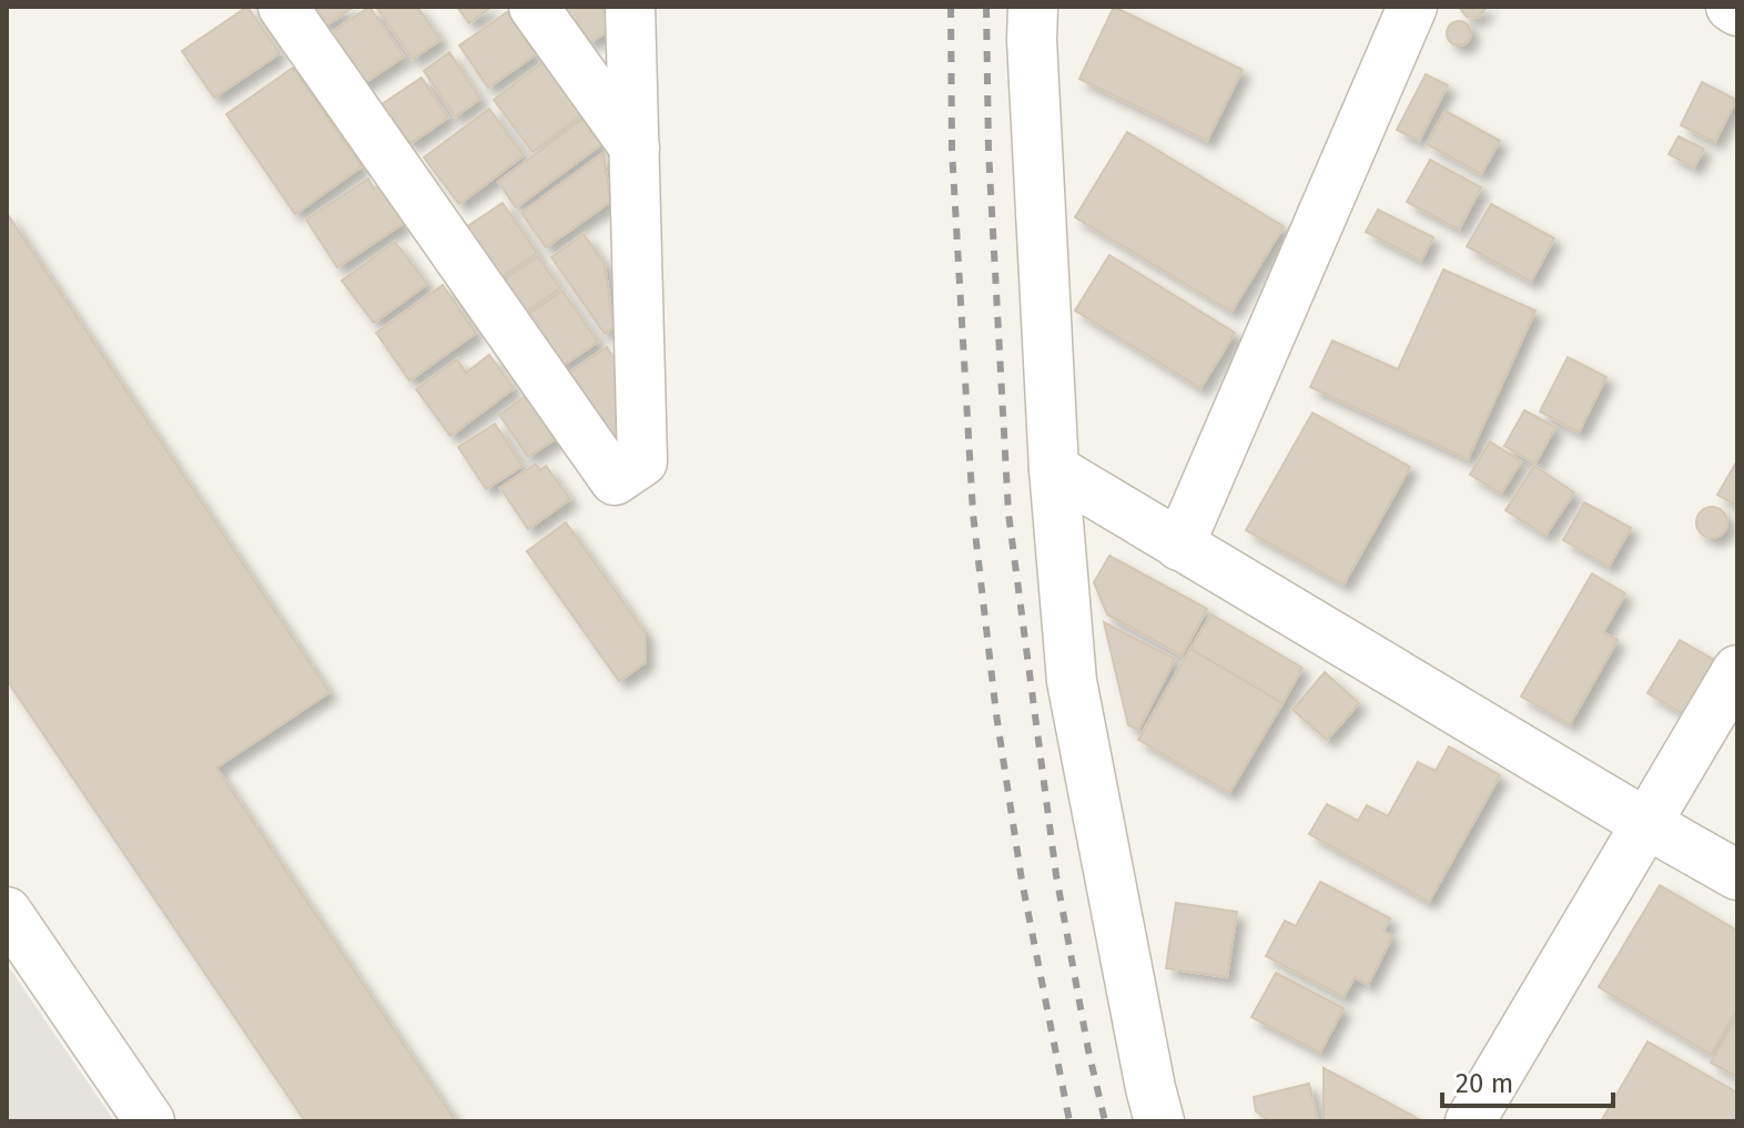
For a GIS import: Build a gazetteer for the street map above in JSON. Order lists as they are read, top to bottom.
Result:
{
  "scale_bar": "20 m"
}
